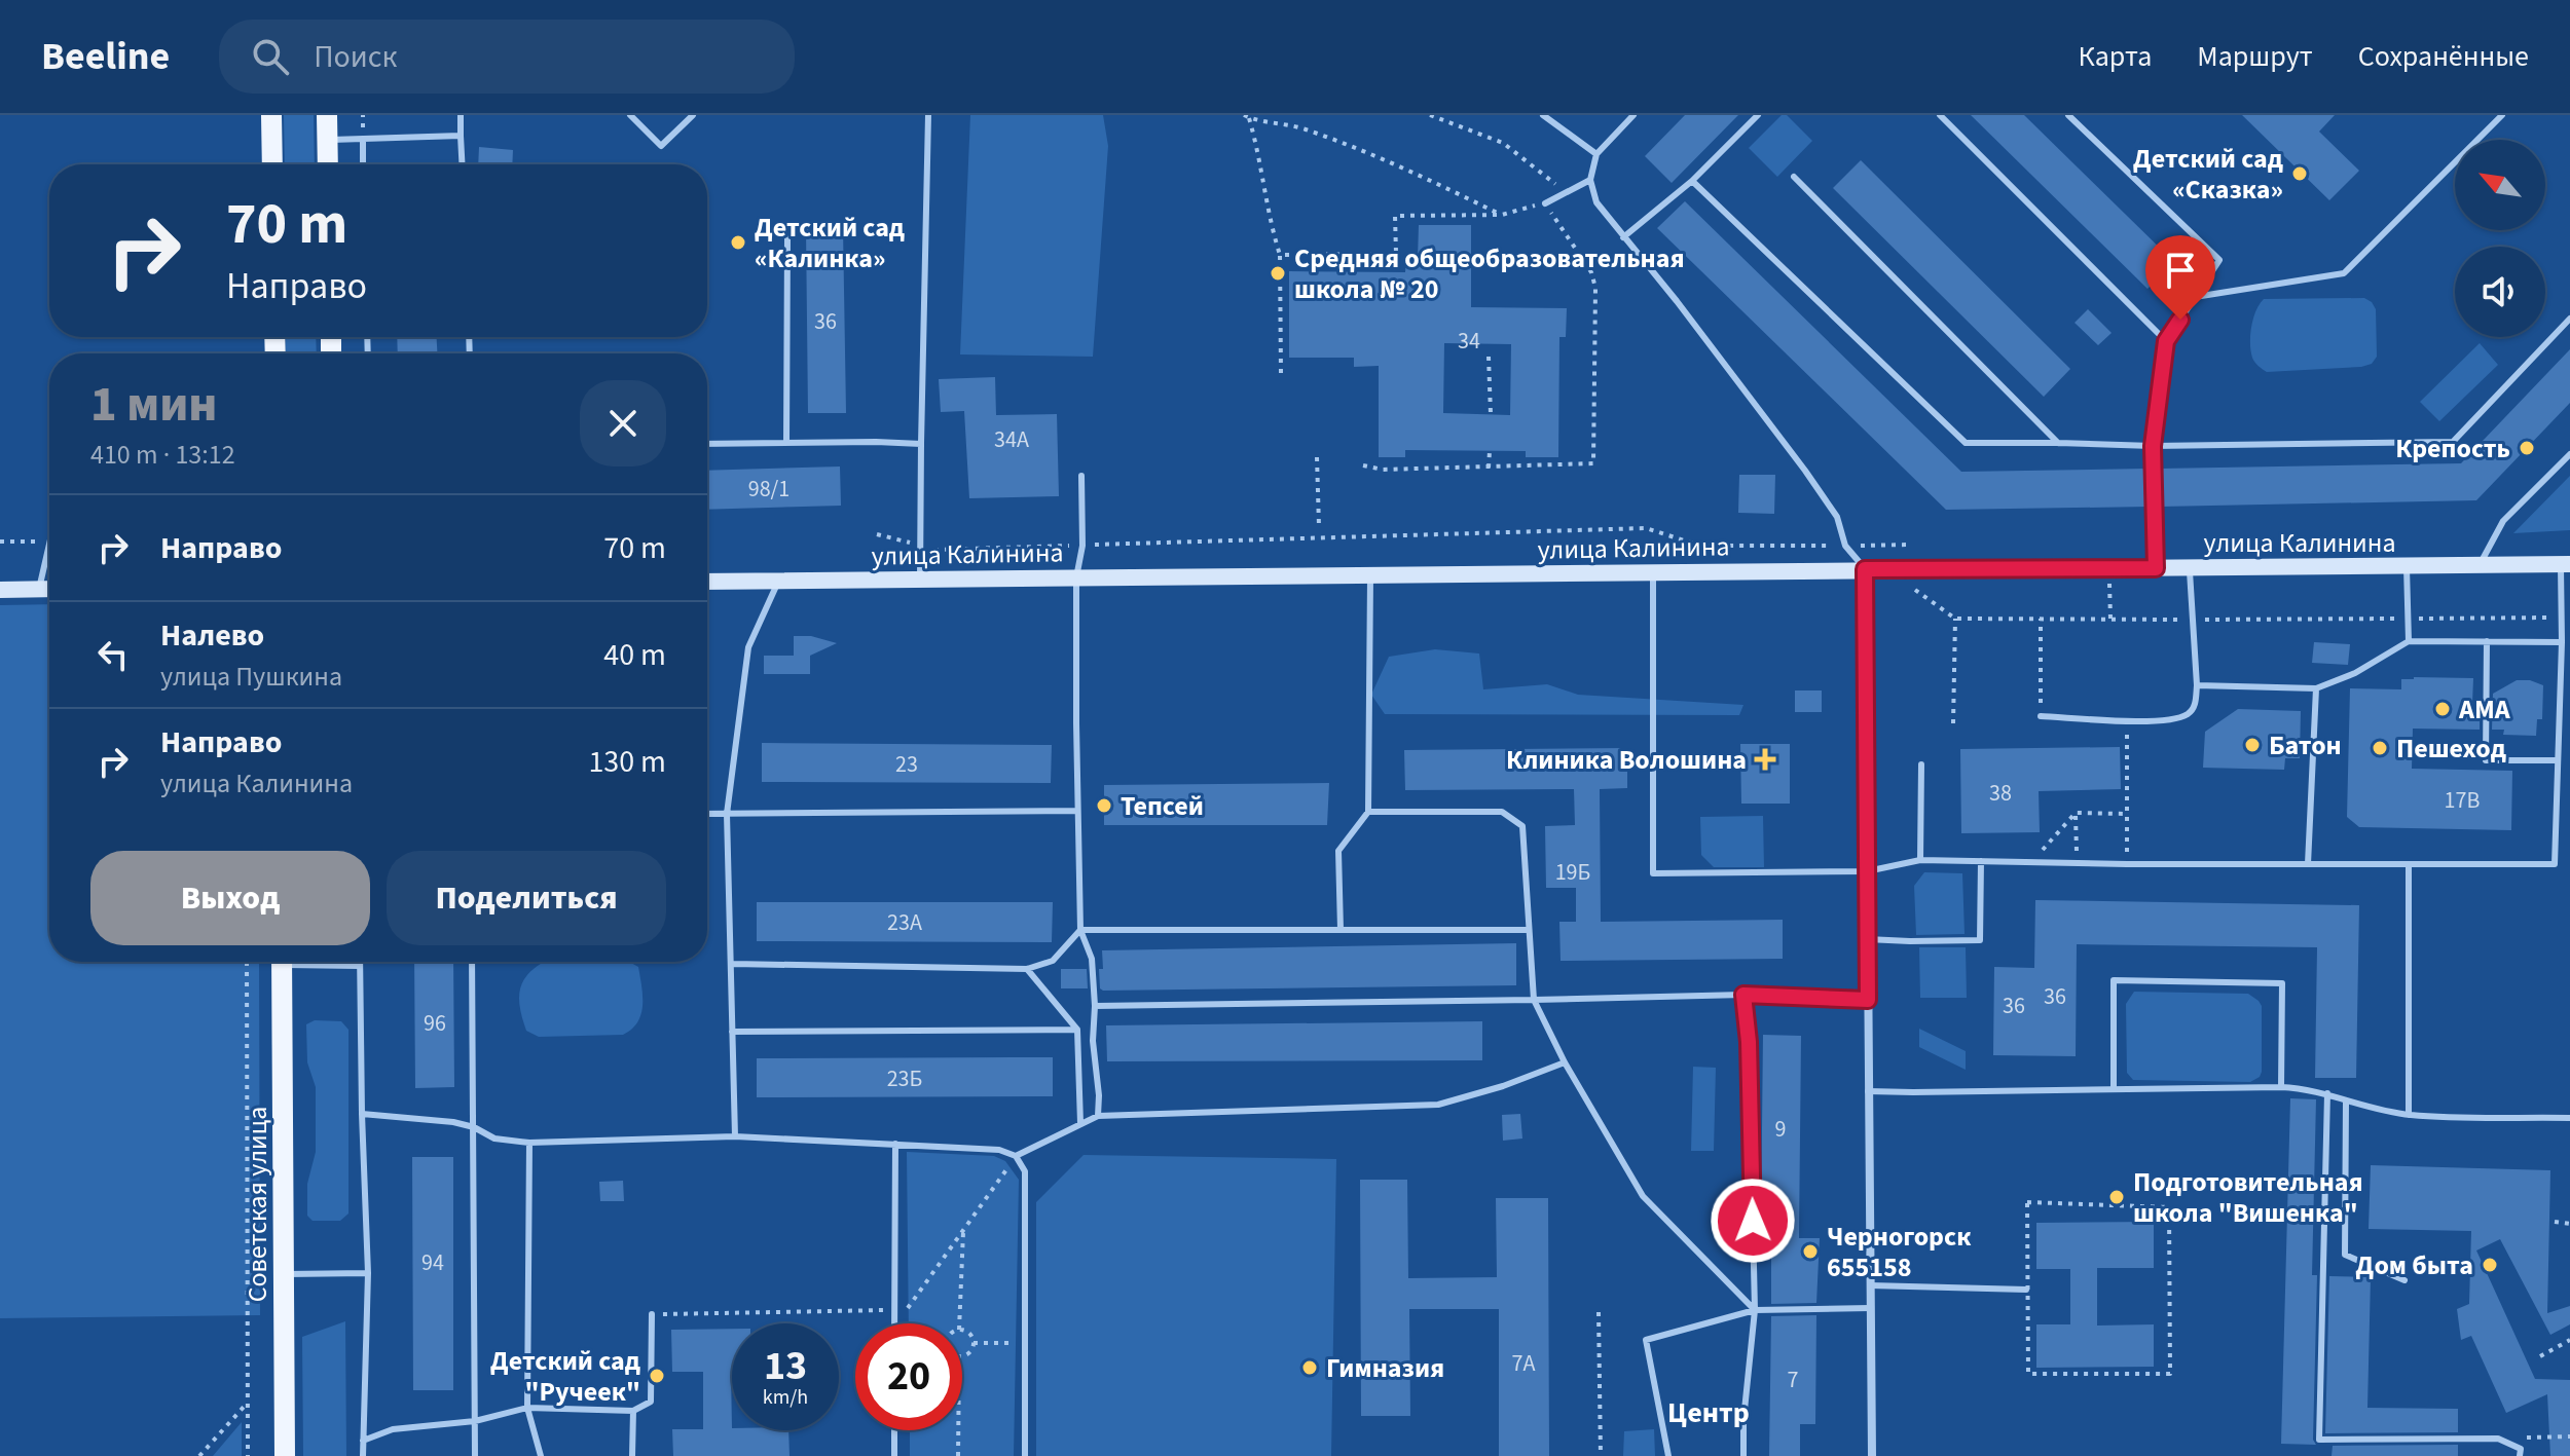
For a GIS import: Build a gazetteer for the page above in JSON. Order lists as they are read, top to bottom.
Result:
{
  "streets": {
    "main road": ["улица Калинина", "Советская улица"]
  },
  "districts": ["Центр"],
  "places": {
    "other": [
      "Детский сад «Сказка»",
      "Детский сад «Калинка»",
      "Средняя общеобразовательная школа № 20",
      "Крепость",
      "АМА",
      "Батон",
      "Пешеход",
      "Тепсей",
      "Подготовительная школа \"Вишенка\"",
      "Черногорск 655158",
      "Дом быта",
      "Гимназия",
      "Детский сад \"Ручеек\""
    ],
    "health": ["Клиника Волошина"]
  },
  "house_numbers": [
    "36",
    "34",
    "34А",
    "98/1",
    "23",
    "38",
    "17В",
    "19Б",
    "23А",
    "36",
    "36",
    "96",
    "23Б",
    "9",
    "94",
    "7А",
    "7"
  ],
  "north": "top left",
  "page": {
    "header": "Beeline",
    "search": "Поиск",
    "nav": ["Карта", "Маршрут", "Сохранённые"],
    "turn": ["70 m", "Направо"],
    "heading": ["1 мин", "410 m · 13:12"],
    "list": [
      {
        "name": "Направо",
        "value": "70 m"
      },
      {
        "name": "Налево",
        "note": "улица Пушкина",
        "value": "40 m"
      },
      {
        "name": "Направо",
        "note": "улица Калинина",
        "value": "130 m"
      }
    ],
    "buttons": ["Выход", "Поделиться"],
    "speed": "13 km/h",
    "limit": "20"
  }
}
